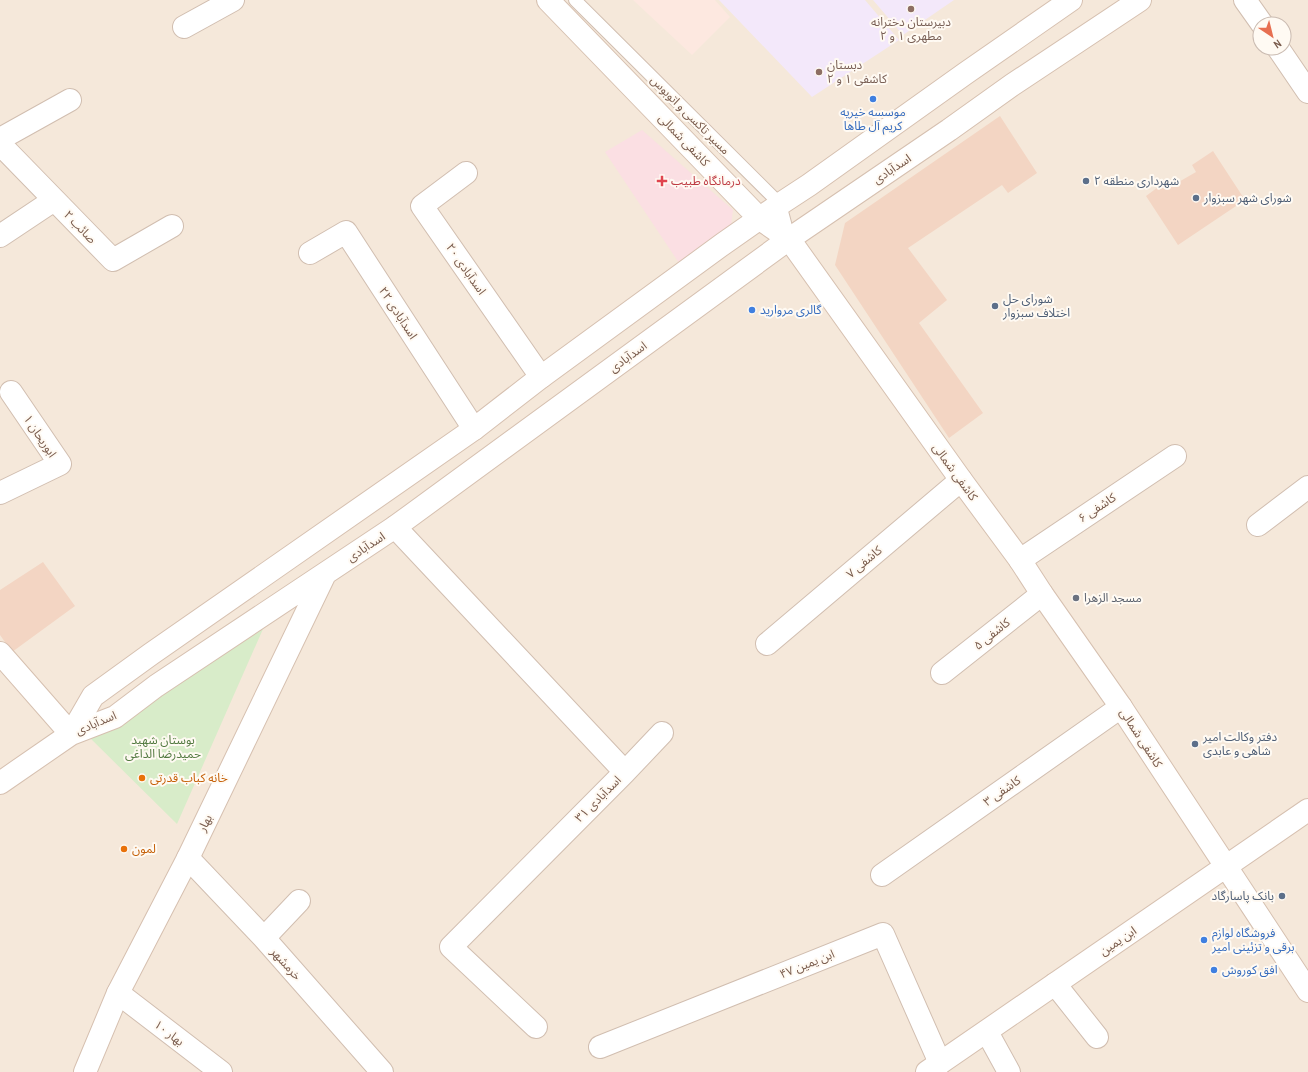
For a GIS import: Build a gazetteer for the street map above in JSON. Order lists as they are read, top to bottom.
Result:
{
  "streets": {
    "street": [
      "کاشفی شمالی",
      "اسدآبادی",
      "صائب ۲",
      "اسدآبادی ۲۰",
      "اسدآبادی ۲۲",
      "ابوریحان ۱",
      "کاشفی ۶",
      "کاشفی ۷",
      "کاشفی ۵",
      "کاشفی ۳",
      "اسدآبادی ۳۱",
      "بهار",
      "ابن یمین",
      "خرمشهر",
      "ابن یمین ۴۷",
      "بهار ۱۰"
    ],
    "lane": ["مسیر تاکسی و اتوبوس"]
  },
  "crossings": [
    ["مسیر تاکسی و اتوبوس", "کاشفی شمالی"],
    ["مسیر تاکسی و اتوبوس", "اسدآبادی"],
    ["کاشفی شمالی", "اسدآبادی"],
    ["کاشفی شمالی", "کاشفی ۶"],
    ["کاشفی شمالی", "کاشفی ۷"],
    ["کاشفی شمالی", "کاشفی ۵"],
    ["کاشفی شمالی", "کاشفی ۳"],
    ["کاشفی شمالی", "ابن یمین"],
    ["اسدآبادی", "اسدآبادی ۲۰"],
    ["اسدآبادی", "اسدآبادی ۲۲"],
    ["اسدآبادی", "اسدآبادی ۳۱"],
    ["اسدآبادی", "بهار"],
    ["بهار", "خرمشهر"],
    ["بهار", "بهار ۱۰"],
    ["ابن یمین", "ابن یمین ۴۷"]
  ],
  "parks": ["بوستان شهید حمیدرضا الداغی"],
  "places": {
    "other": [
      "دبیرستان دخترانه مطهری ۱ و ۲",
      "دبستان کاشفی ۱ و ۲",
      "موسسه خیریه کریم آل طاها",
      "شهرداری منطقه ۲",
      "شورای شهر سبزوار",
      "شورای حل اختلاف سبزوار",
      "گالری مروارید",
      "مسجد الزهرا",
      "دفتر وکالت امیر شاهی و عابدی",
      "خانه کباب قدرتی",
      "لمون",
      "بانک پاسارگاد",
      "فروشگاه لوازم برقی و تزئینی امیر",
      "افق کوروش"
    ],
    "health": ["درمانگاه طبیب"]
  },
  "north": "bottom right"
}
